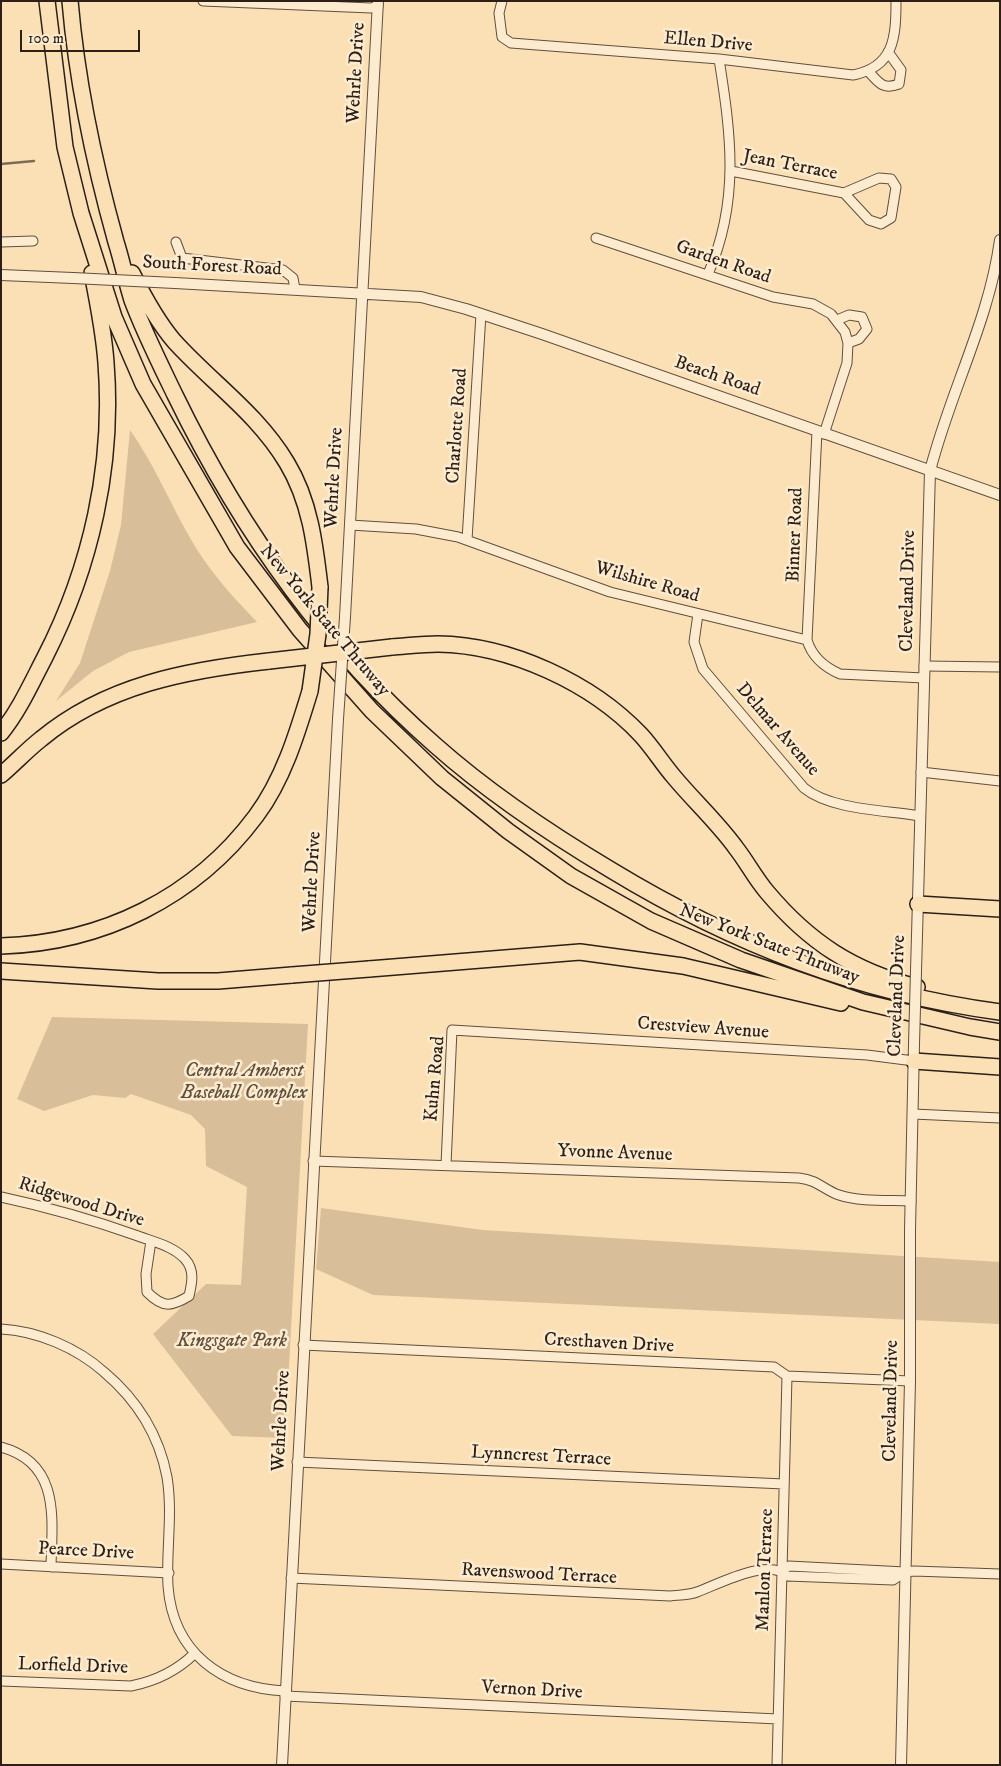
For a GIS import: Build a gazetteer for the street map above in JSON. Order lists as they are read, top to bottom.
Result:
{
  "streets": {
    "highway": ["New York State Thruway"],
    "street": [
      "Ellen Drive",
      "Wehrle Drive",
      "Jean Terrace",
      "Garden Road",
      "South Forest Road",
      "Beach Road",
      "Charlotte Road",
      "Binner Road",
      "Wilshire Road",
      "Cleveland Drive",
      "Delmar Avenue",
      "Crestview Avenue",
      "Kuhn Road",
      "Yvonne Avenue",
      "Ridgewood Drive",
      "Cresthaven Drive",
      "Lynncrest Terrace",
      "Pearce Drive",
      "Manlon Terrace",
      "Ravenswood Terrace",
      "Lorfield Drive",
      "Vernon Drive"
    ]
  },
  "crossings": [
    ["Wehrle Drive", "South Forest Road"],
    ["Wehrle Drive", "Wilshire Road"],
    ["Wehrle Drive", "Yvonne Avenue"],
    ["Wehrle Drive", "Cresthaven Drive"],
    ["Wehrle Drive", "Lynncrest Terrace"],
    ["Wehrle Drive", "Ravenswood Terrace"],
    ["Wehrle Drive", "Vernon Drive"],
    ["South Forest Road", "Beach Road"],
    ["Beach Road", "Charlotte Road"],
    ["Beach Road", "Binner Road"],
    ["Beach Road", "Cleveland Drive"],
    ["Charlotte Road", "Wilshire Road"],
    ["Binner Road", "Wilshire Road"],
    ["Wilshire Road", "Delmar Avenue"],
    ["Cleveland Drive", "Delmar Avenue"],
    ["Cleveland Drive", "Crestview Avenue"],
    ["Cleveland Drive", "Yvonne Avenue"],
    ["Cleveland Drive", "Cresthaven Drive"],
    ["Cleveland Drive", "Ravenswood Terrace"],
    ["Crestview Avenue", "Kuhn Road"],
    ["Kuhn Road", "Yvonne Avenue"],
    ["Cresthaven Drive", "Manlon Terrace"],
    ["Lynncrest Terrace", "Manlon Terrace"],
    ["Pearce Drive", "Vernon Drive"],
    ["Manlon Terrace", "Ravenswood Terrace"],
    ["Manlon Terrace", "Vernon Drive"],
    ["Lorfield Drive", "Vernon Drive"]
  ],
  "parks": ["Central Amherst Baseball Complex", "Kingsgate Park"],
  "scale_bar": "100 m"
}
